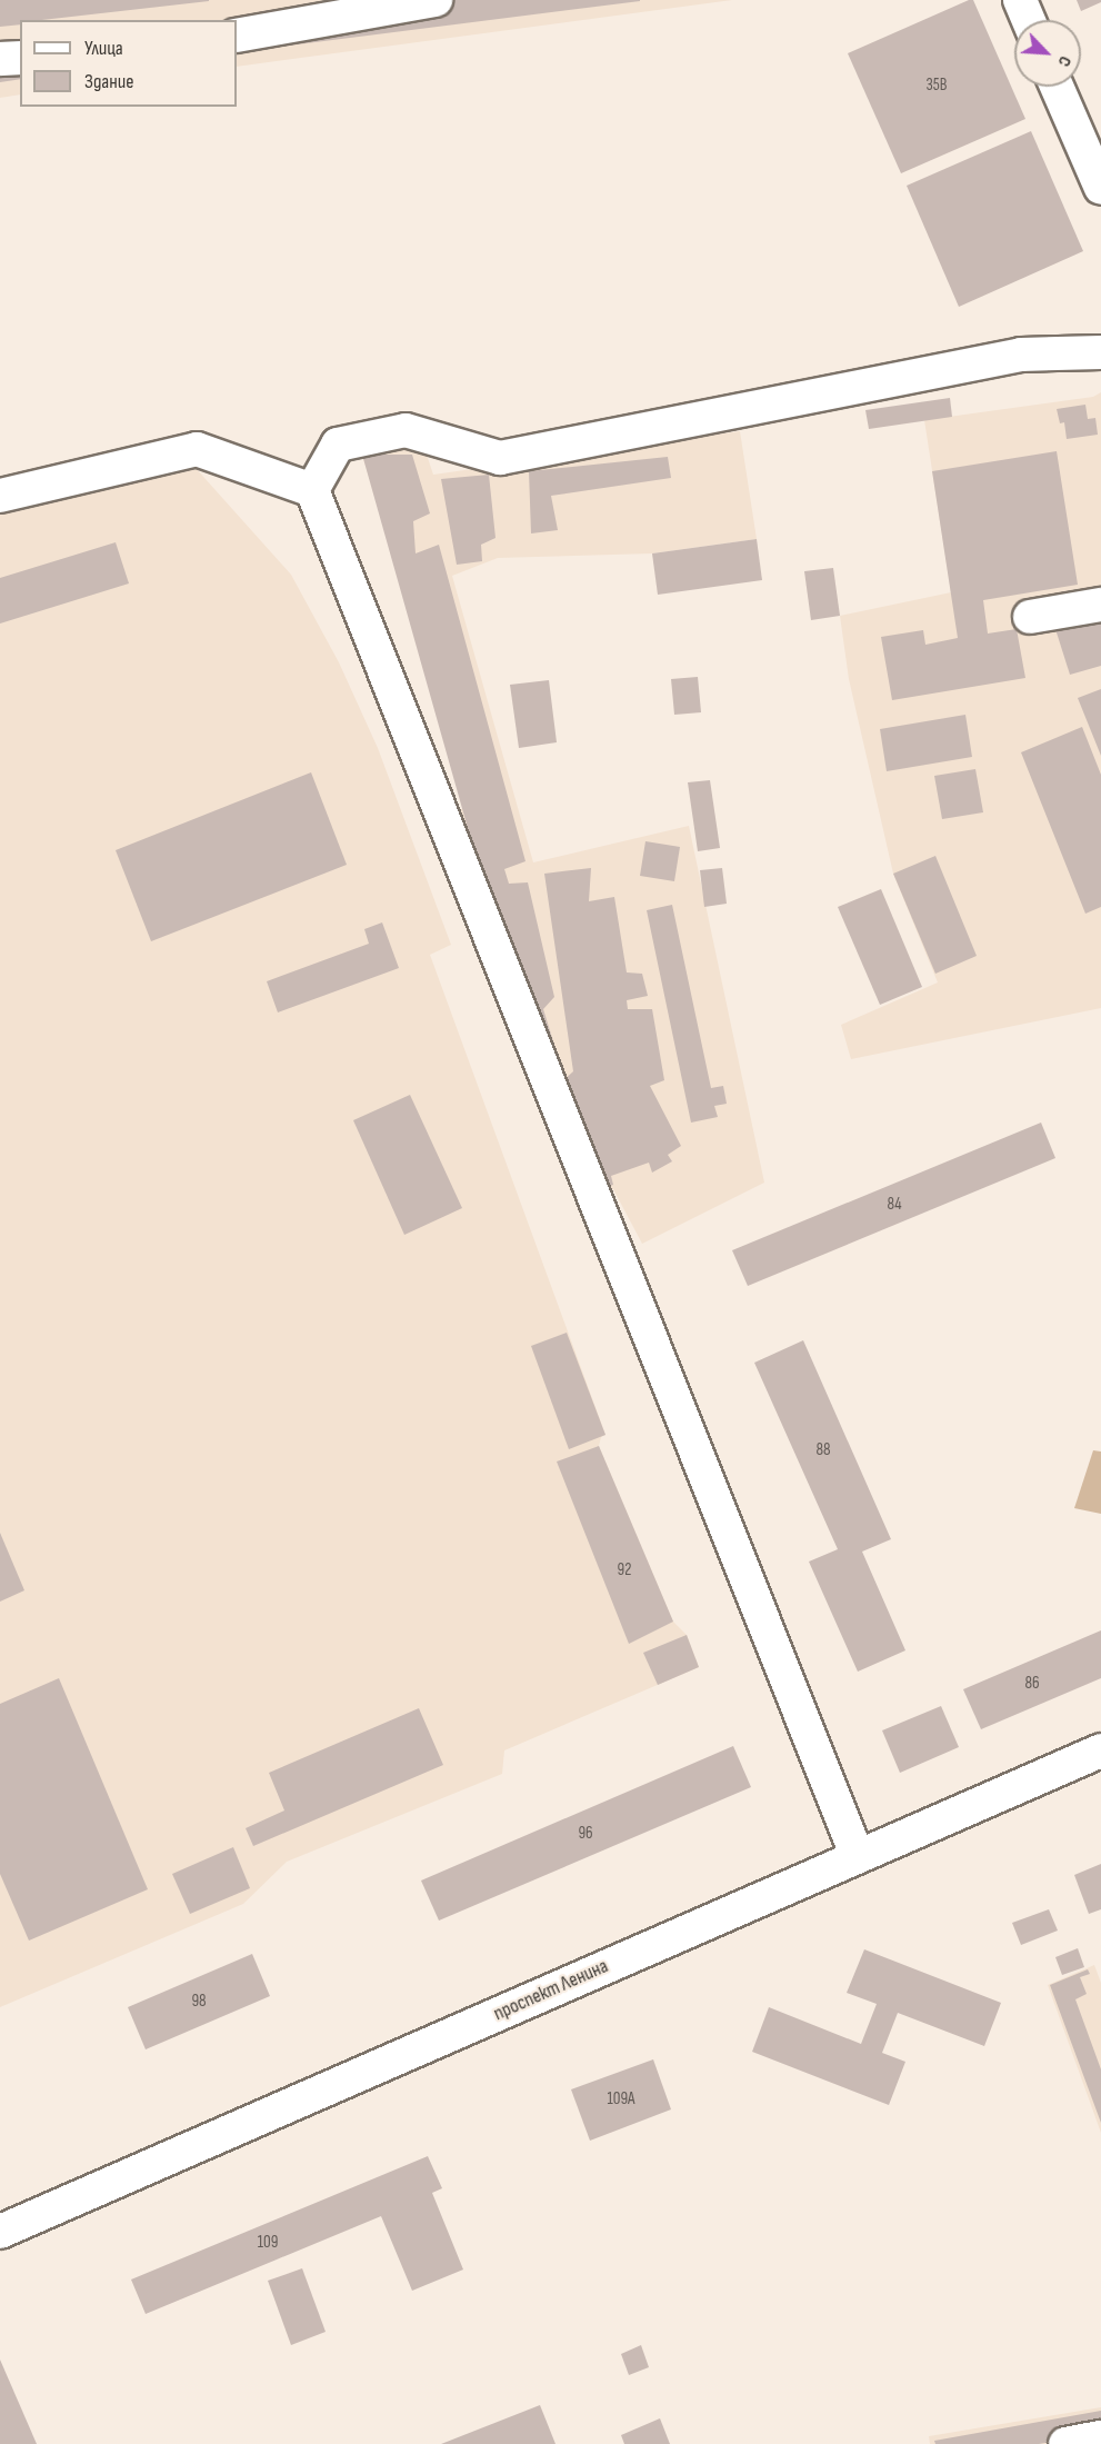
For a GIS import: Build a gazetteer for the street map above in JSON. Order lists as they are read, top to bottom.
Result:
{
  "streets": {
    "street": ["проспект Ленина"]
  },
  "house_numbers": [
    "35В",
    "84",
    "88",
    "92",
    "86",
    "96",
    "98",
    "109А",
    "109"
  ],
  "legend": ["Улица", "Здание"],
  "north": "bottom right"
}
